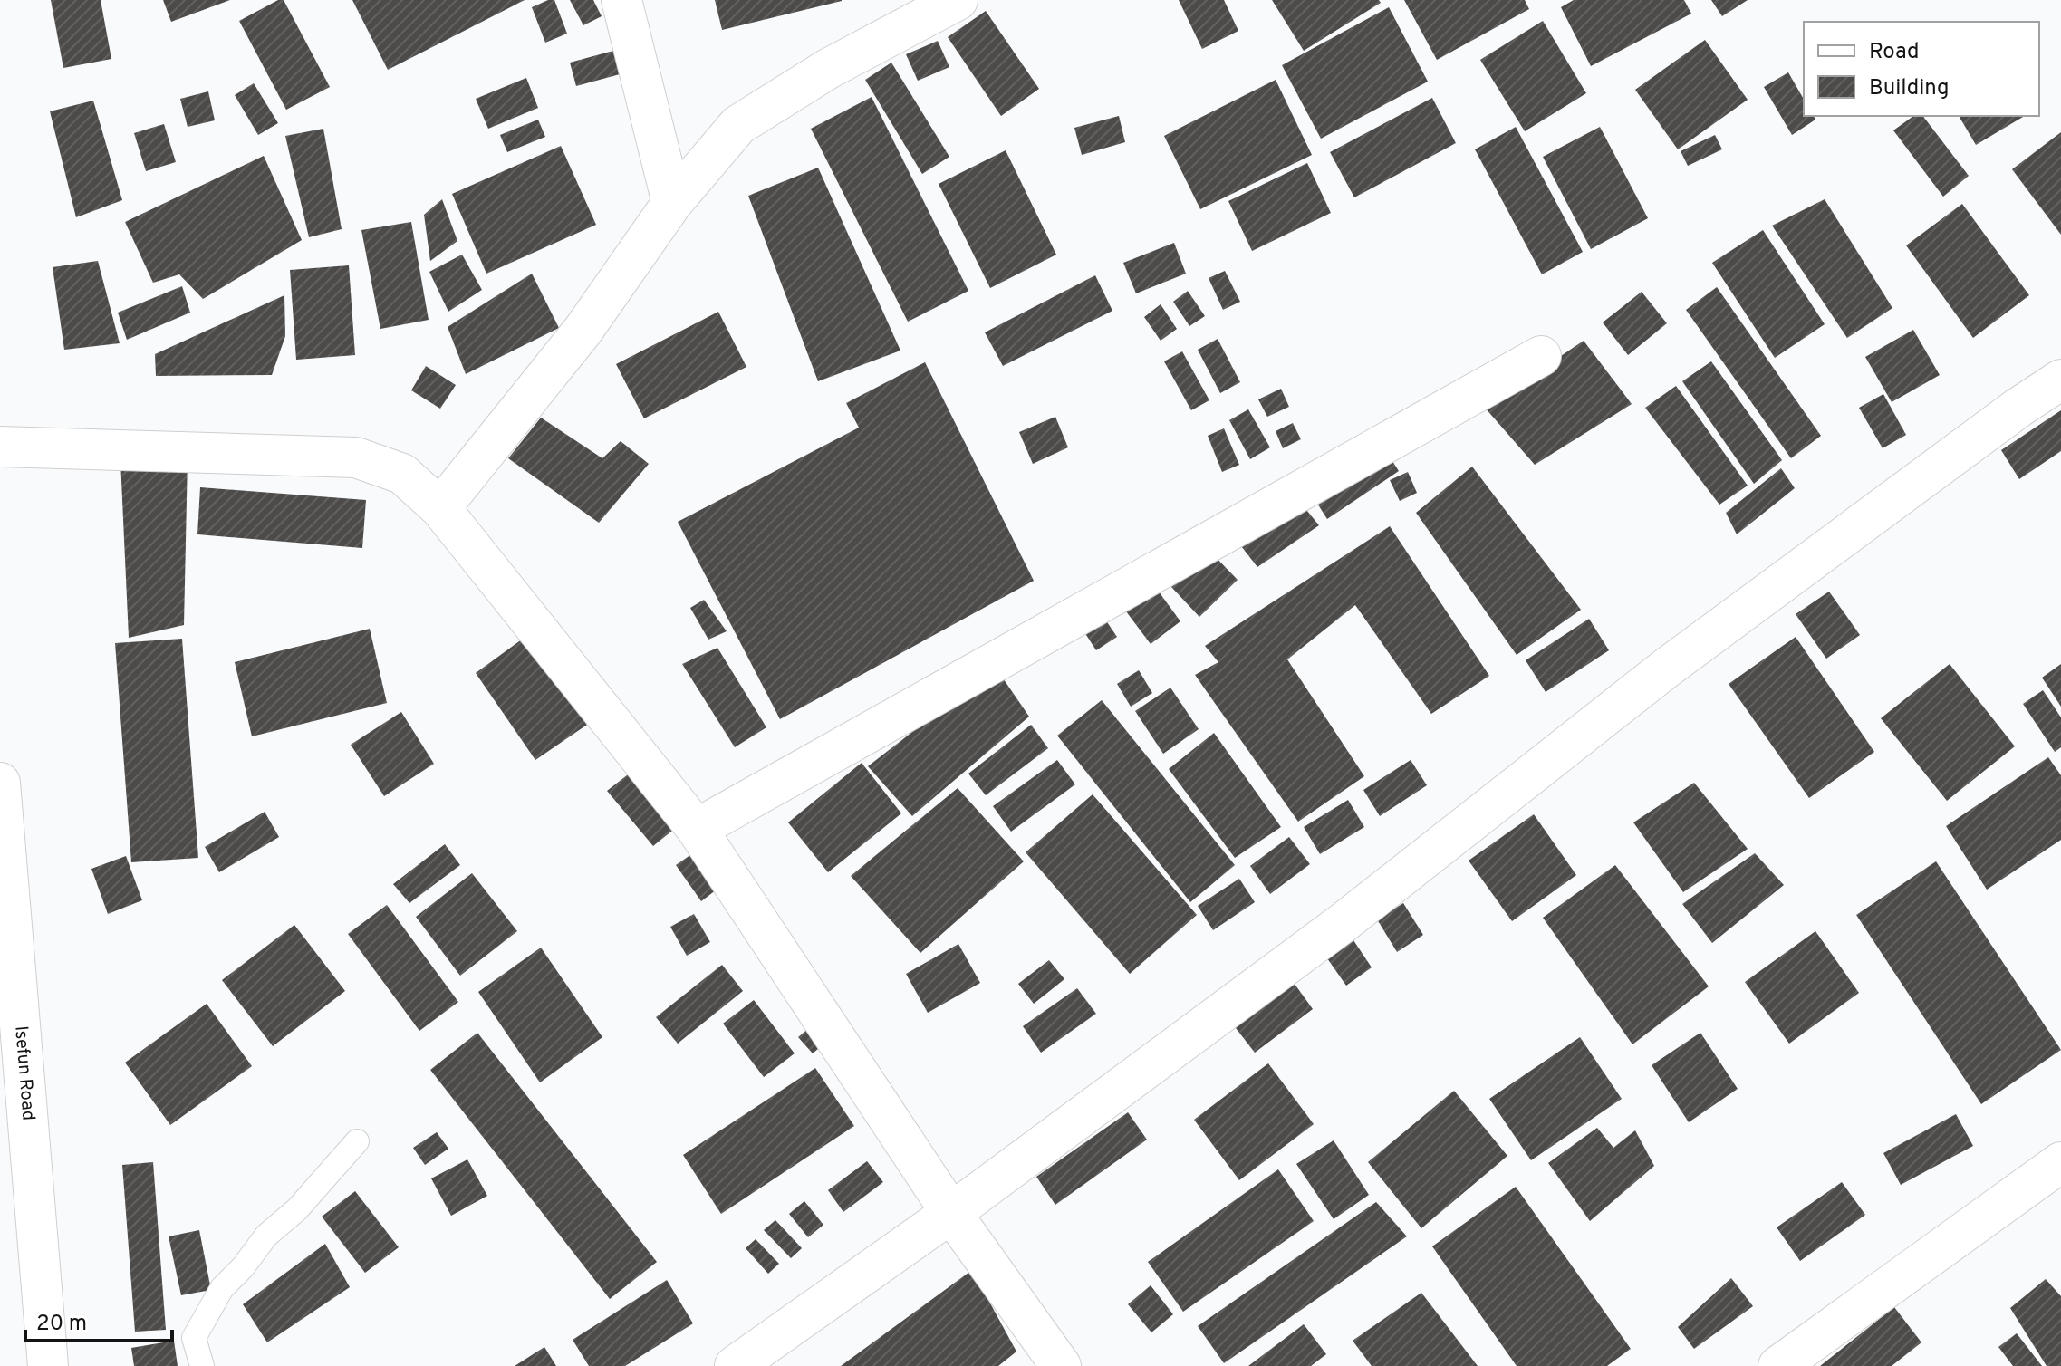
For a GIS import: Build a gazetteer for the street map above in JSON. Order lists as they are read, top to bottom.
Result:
{
  "streets": {
    "street": ["Isefun Road"]
  },
  "legend": ["Road", "Building"],
  "scale_bar": "20 m"
}
